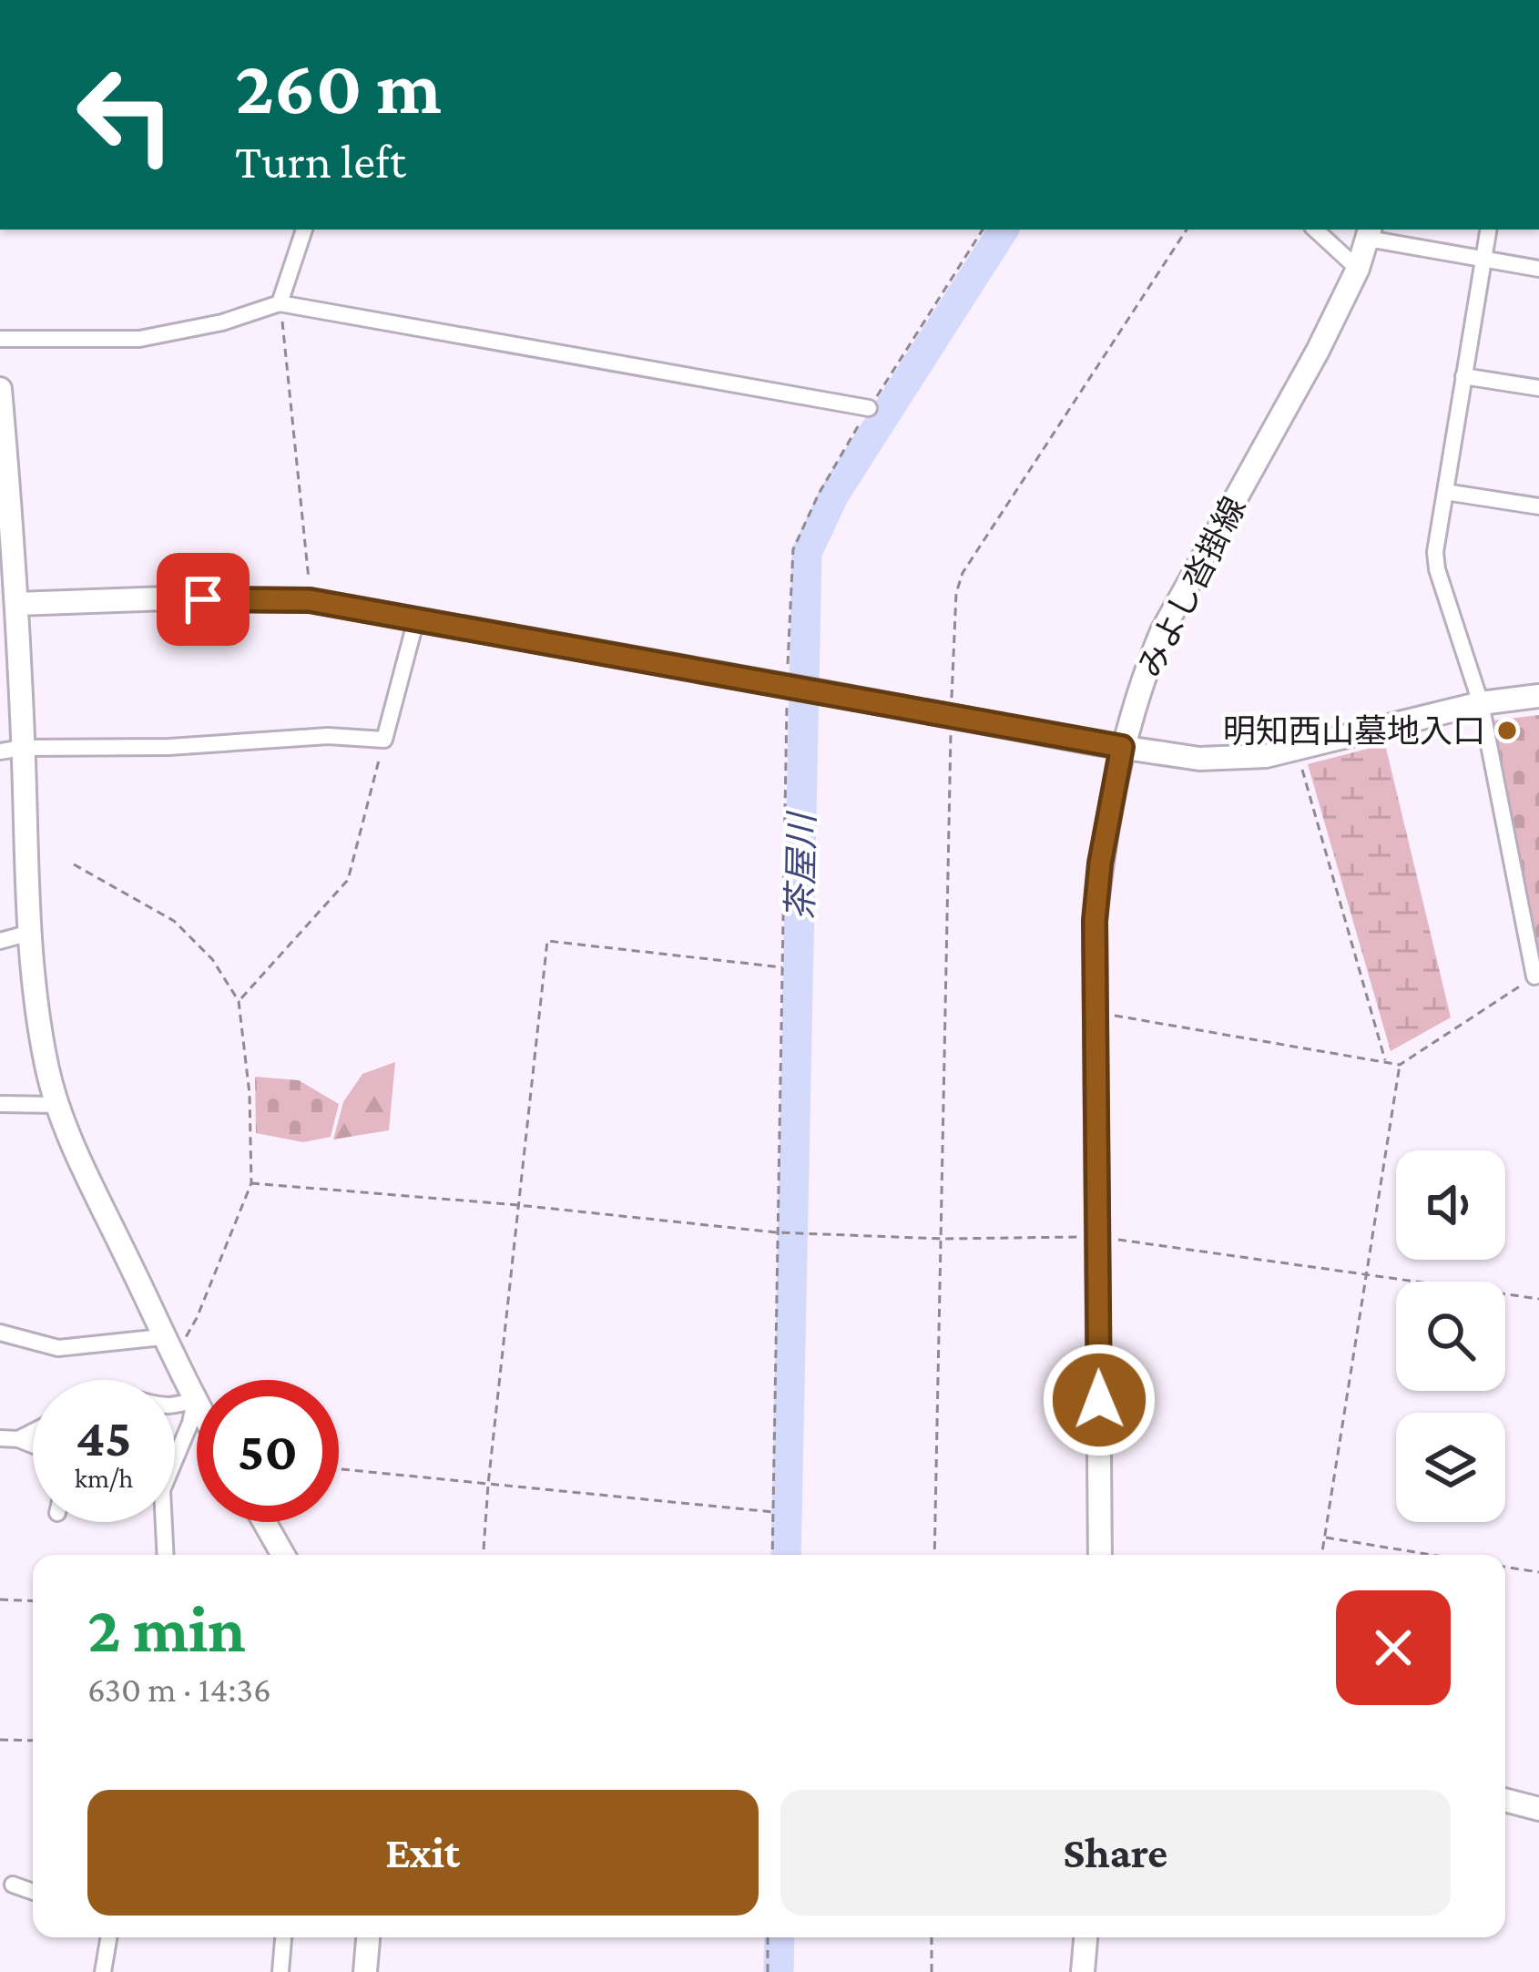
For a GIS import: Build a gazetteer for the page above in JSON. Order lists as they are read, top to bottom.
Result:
{
  "streets": {
    "street": ["みよし沓掛線"]
  },
  "water": ["茶屋川"],
  "places": ["明知西山墓地入口"],
  "page": {
    "turn": ["260 m", "Turn left"],
    "speed": "45 km/h",
    "limit": "50",
    "heading": ["2 min", "630 m · 14:36"],
    "buttons": ["Exit", "Share"]
  }
}
